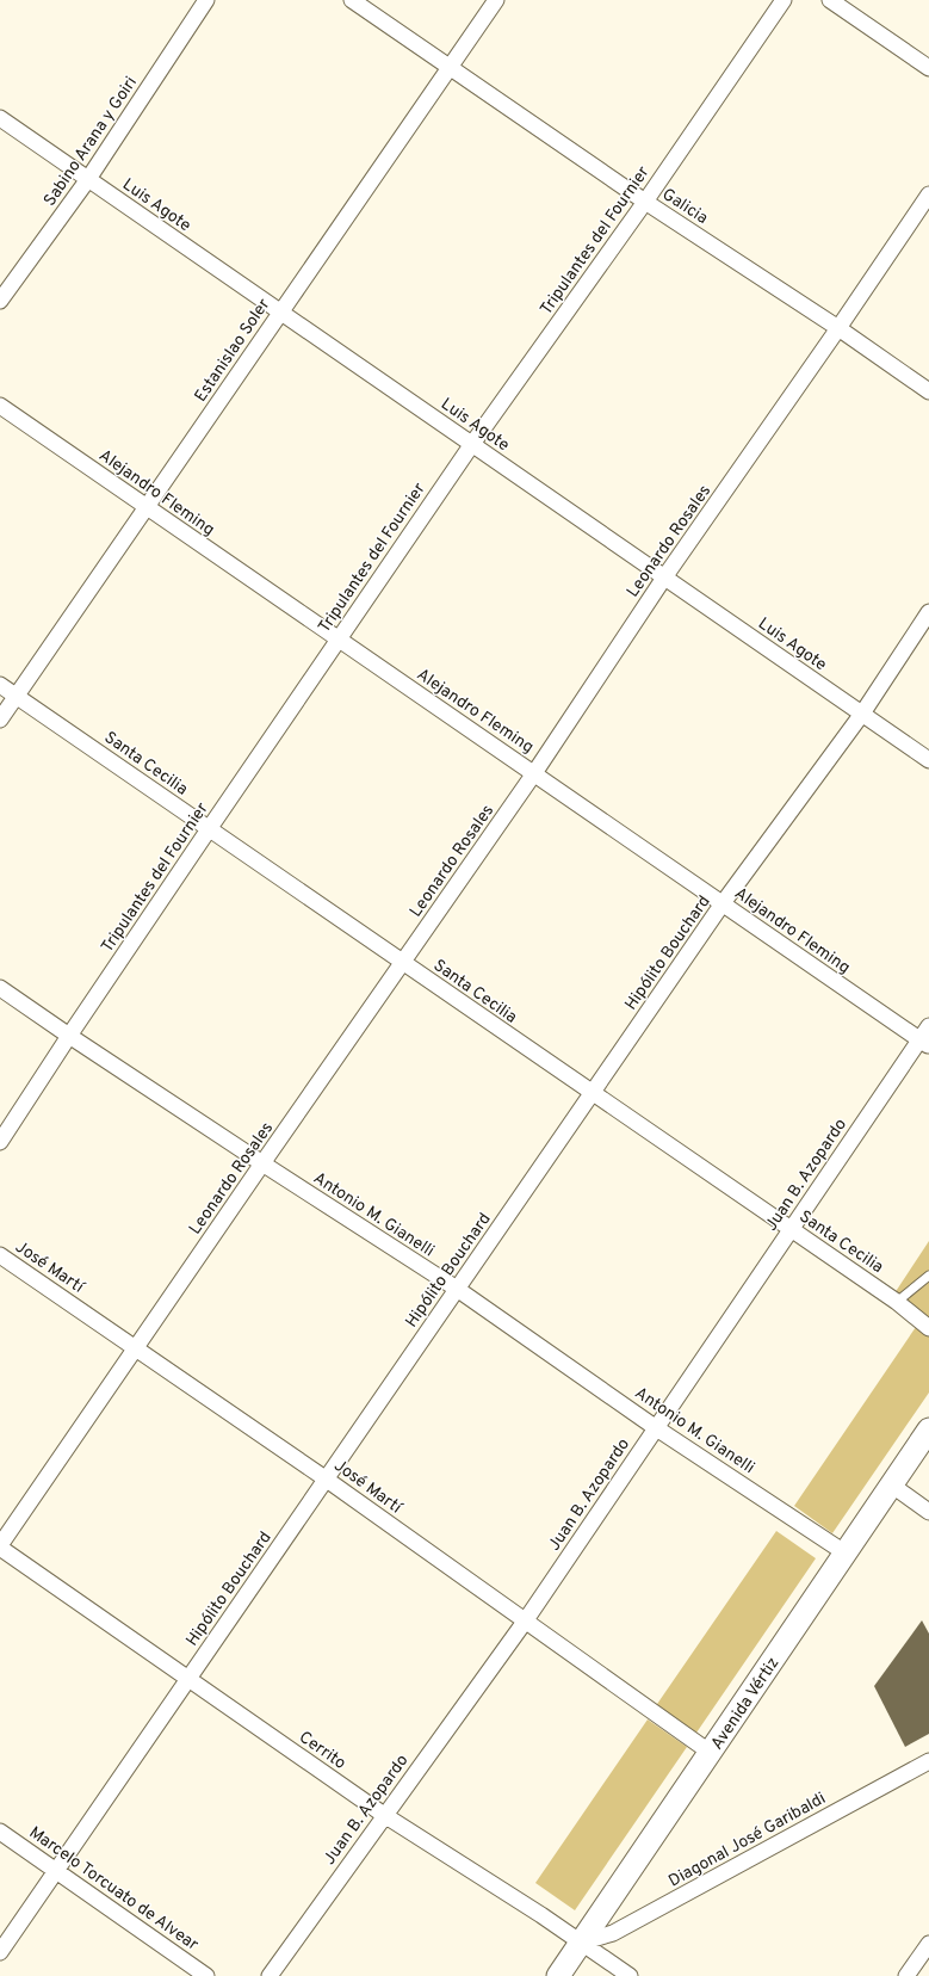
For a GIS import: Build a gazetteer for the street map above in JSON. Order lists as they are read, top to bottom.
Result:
{
  "streets": {
    "street": [
      "Sabino Arana y Goiri",
      "Luis Agote",
      "Galicia",
      "Tripulantes del Fournier",
      "Estanislao Soler",
      "Alejandro Fleming",
      "Leonardo Rosales",
      "Santa Cecilia",
      "Hipólito Bouchard",
      "Juan B. Azopardo",
      "Antonio M. Gianelli",
      "José Martí",
      "Avenida Vértiz",
      "Cerrito",
      "Diagonal José Garibaldi",
      "Marcelo Torcuato de Alvear"
    ]
  },
  "crossings": [
    ["Sabino Arana y Goiri", "Luis Agote"],
    ["Luis Agote", "Tripulantes del Fournier"],
    ["Luis Agote", "Estanislao Soler"],
    ["Luis Agote", "Leonardo Rosales"],
    ["Luis Agote", "Hipólito Bouchard"],
    ["Galicia", "Tripulantes del Fournier"],
    ["Galicia", "Estanislao Soler"],
    ["Galicia", "Leonardo Rosales"],
    ["Tripulantes del Fournier", "Alejandro Fleming"],
    ["Tripulantes del Fournier", "Santa Cecilia"],
    ["Tripulantes del Fournier", "Antonio M. Gianelli"],
    ["Estanislao Soler", "Alejandro Fleming"],
    ["Estanislao Soler", "Santa Cecilia"],
    ["Alejandro Fleming", "Leonardo Rosales"],
    ["Alejandro Fleming", "Hipólito Bouchard"],
    ["Alejandro Fleming", "Juan B. Azopardo"],
    ["Leonardo Rosales", "Santa Cecilia"],
    ["Leonardo Rosales", "Antonio M. Gianelli"],
    ["Leonardo Rosales", "José Martí"],
    ["Leonardo Rosales", "Cerrito"],
    ["Santa Cecilia", "Hipólito Bouchard"],
    ["Santa Cecilia", "Juan B. Azopardo"],
    ["Hipólito Bouchard", "Antonio M. Gianelli"],
    ["Hipólito Bouchard", "José Martí"],
    ["Hipólito Bouchard", "Cerrito"],
    ["Hipólito Bouchard", "Marcelo Torcuato de Alvear"],
    ["Juan B. Azopardo", "Antonio M. Gianelli"],
    ["Juan B. Azopardo", "José Martí"],
    ["Juan B. Azopardo", "Cerrito"],
    ["Antonio M. Gianelli", "Avenida Vértiz"],
    ["José Martí", "Avenida Vértiz"],
    ["Avenida Vértiz", "Cerrito"],
    ["Avenida Vértiz", "Diagonal José Garibaldi"],
    ["Cerrito", "Diagonal José Garibaldi"]
  ]
}
